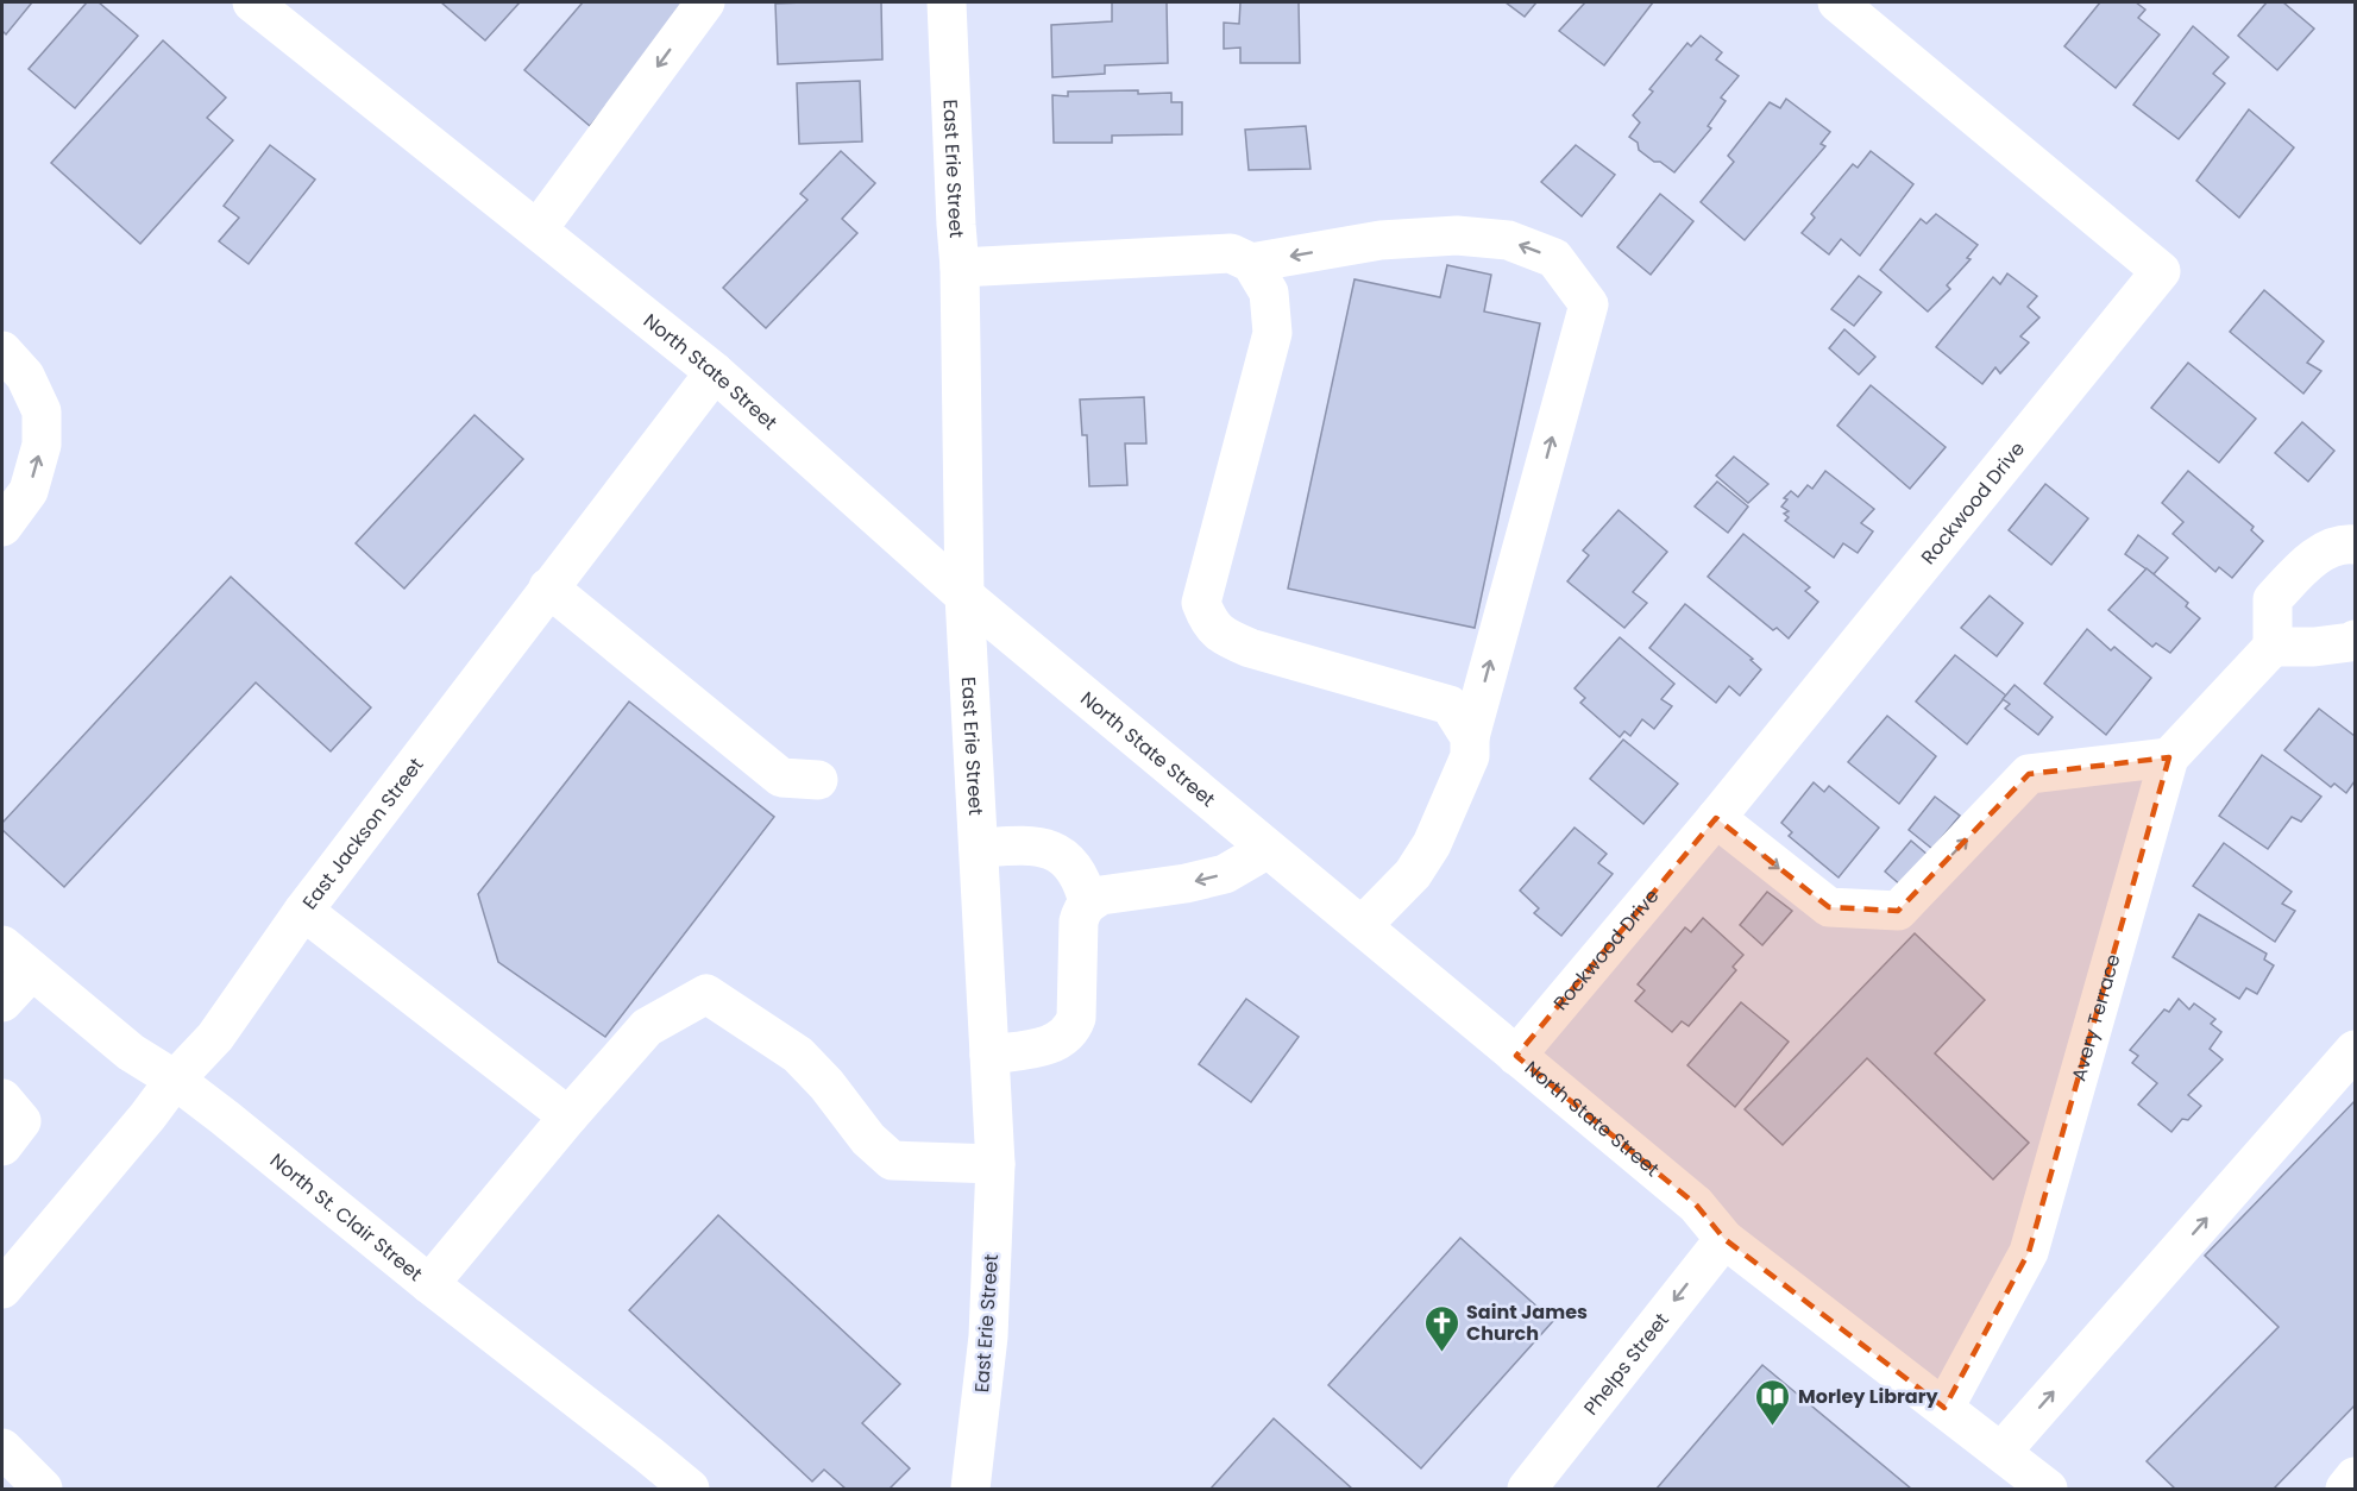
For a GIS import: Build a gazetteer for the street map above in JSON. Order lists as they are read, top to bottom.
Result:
{
  "streets": {
    "street": [
      "East Erie Street",
      "North State Street",
      "Rockwood Drive",
      "East Jackson Street",
      "Avery Terrace",
      "North St. Clair Street",
      "Phelps Street"
    ]
  },
  "crossings": [
    ["East Erie Street", "North State Street"],
    ["North State Street", "Rockwood Drive"],
    ["North State Street", "East Jackson Street"],
    ["North State Street", "Avery Terrace"],
    ["North State Street", "Phelps Street"],
    ["East Jackson Street", "North St. Clair Street"]
  ],
  "one_way": ["Phelps Street"],
  "places": {
    "church": ["Saint James Church"],
    "library": ["Morley Library"]
  }
}
